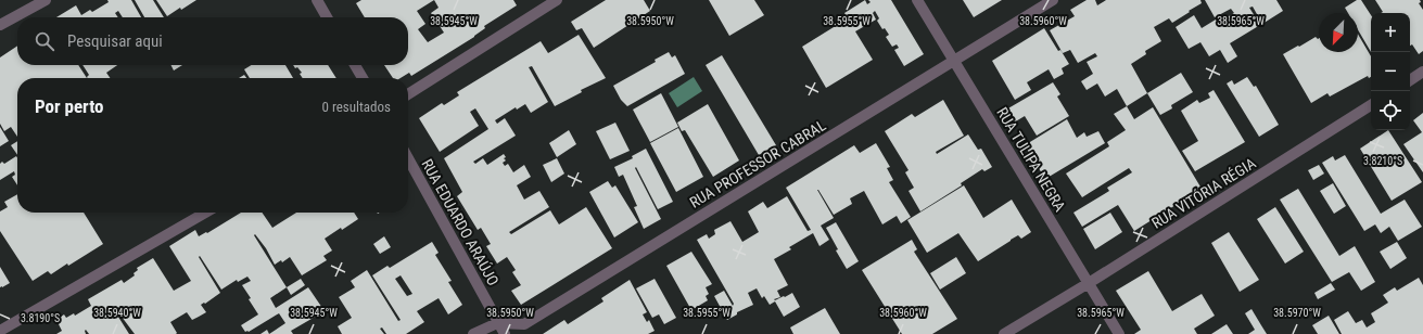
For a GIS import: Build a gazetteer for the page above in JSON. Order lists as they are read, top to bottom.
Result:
{
  "streets": {
    "street": [
      "RUA TULIPA NEGRA",
      "RUA PROFESSOR CABRAL",
      "RUA VITÓRIA RÉGIA",
      "RUA EDUARDO ARAÚJO"
    ]
  },
  "crossings": [
    ["RUA TULIPA NEGRA", "RUA PROFESSOR CABRAL"],
    ["RUA TULIPA NEGRA", "RUA VITÓRIA RÉGIA"],
    ["RUA PROFESSOR CABRAL", "RUA EDUARDO ARAÚJO"]
  ],
  "north": "bottom left",
  "page": {
    "map_buttons": ["+", "−"],
    "search": "Pesquisar aqui",
    "heading": ["Por perto", "0 resultados"]
  },
  "coordinates": [
    "38.5945°W",
    "38.5950°W",
    "38.5955°W",
    "38.5960°W",
    "38.5965°W",
    "3.8210°S",
    "38.5940°W",
    "38.5970°W",
    "3.8190°S"
  ]
}
